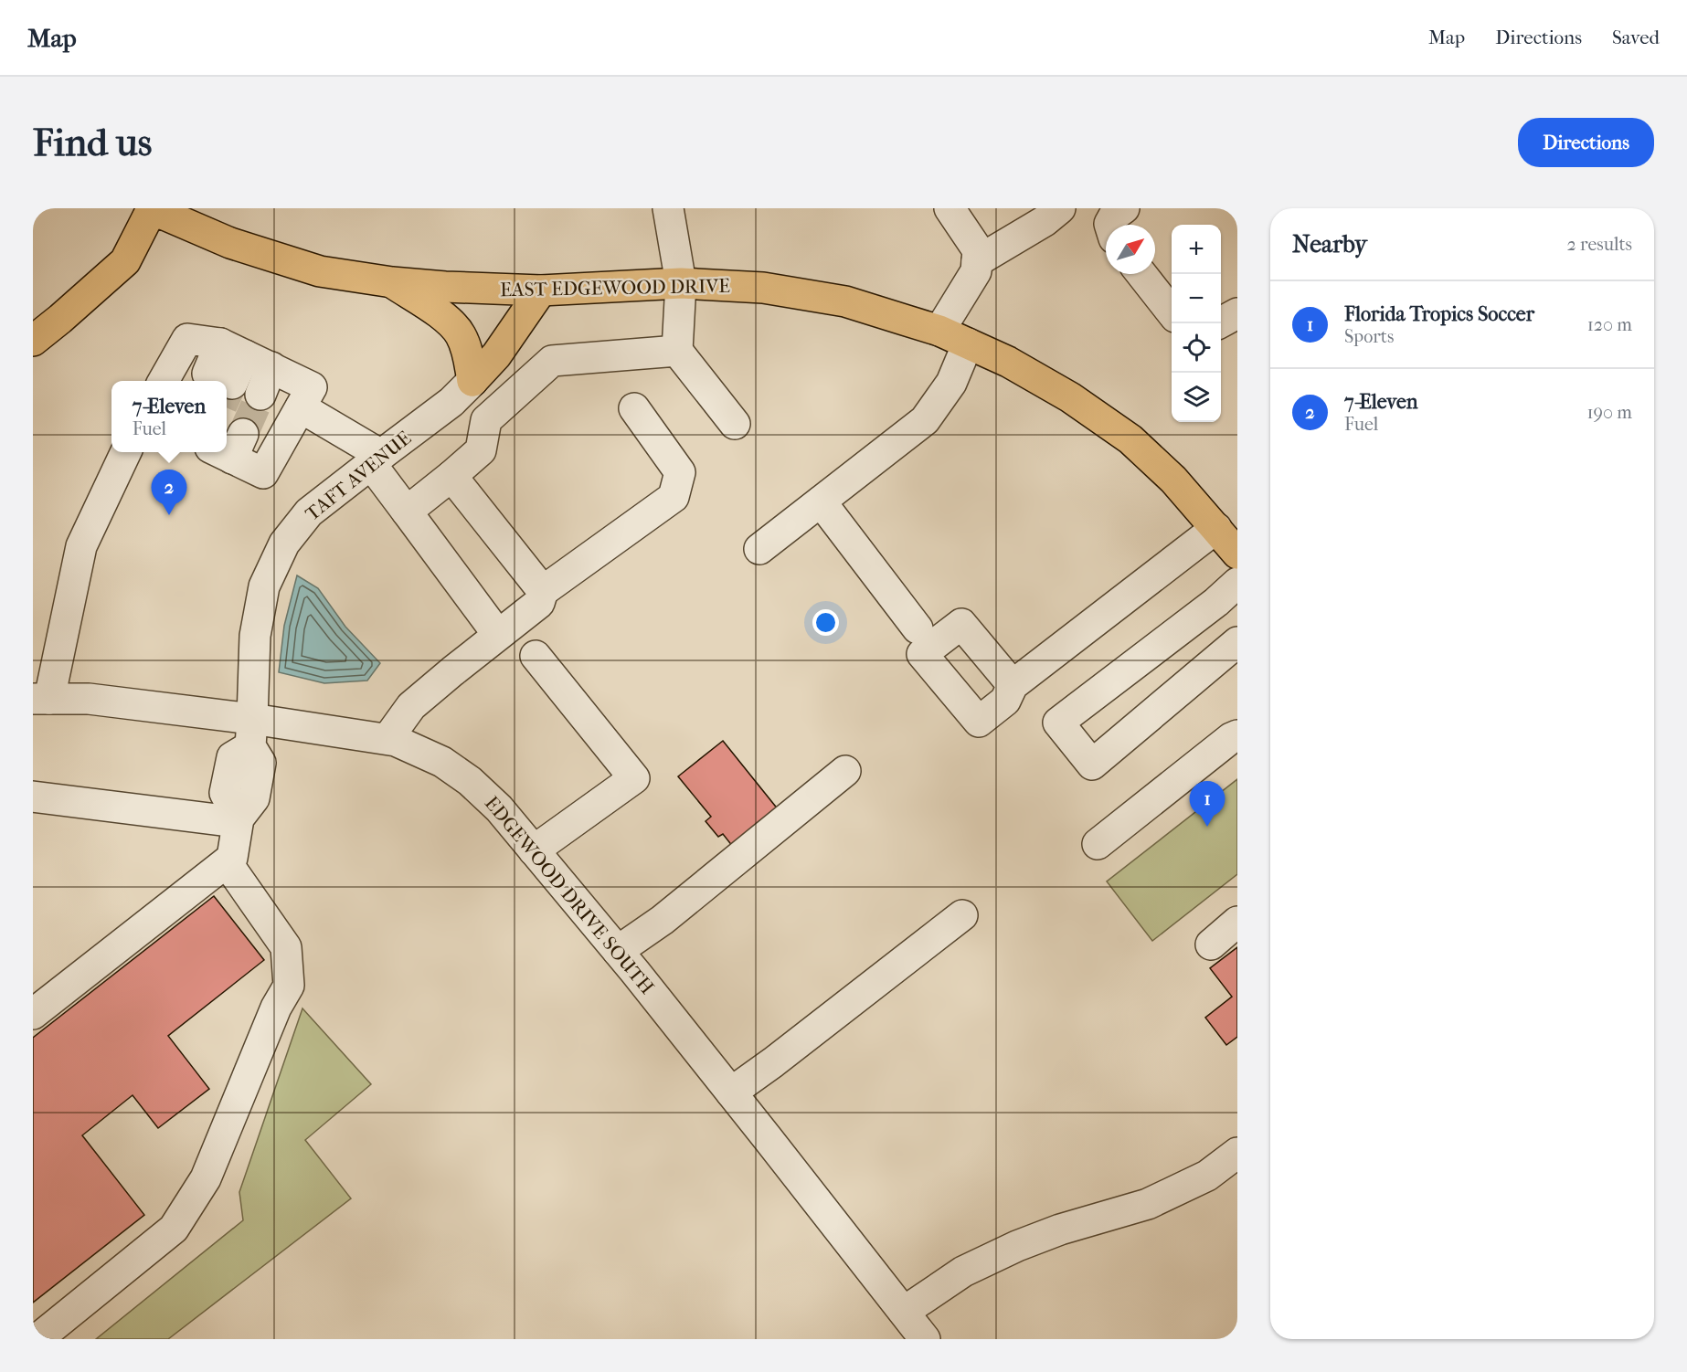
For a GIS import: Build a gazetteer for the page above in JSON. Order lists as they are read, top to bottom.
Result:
{
  "streets": {
    "main road": ["EAST EDGEWOOD DRIVE"],
    "street": ["TAFT AVENUE", "EDGEWOOD DRIVE SOUTH"]
  },
  "crossings": [
    ["TAFT AVENUE", "EDGEWOOD DRIVE SOUTH"]
  ],
  "north": "top right",
  "page": {
    "header": "Map",
    "nav": ["Map", "Directions", "Saved"],
    "buttons": "Directions",
    "title": "Find us",
    "heading": ["Nearby", "2 results"],
    "map_buttons": ["+", "−"],
    "list": [
      {
        "mark": "1",
        "name": "Florida Tropics Soccer",
        "note": "Sports",
        "value": "120 m"
      },
      {
        "mark": "2",
        "name": "7-Eleven",
        "note": "Fuel",
        "value": "190 m"
      }
    ],
    "popup": ["7-Eleven", "Fuel"],
    "pins": ["2", "1"]
  }
}
